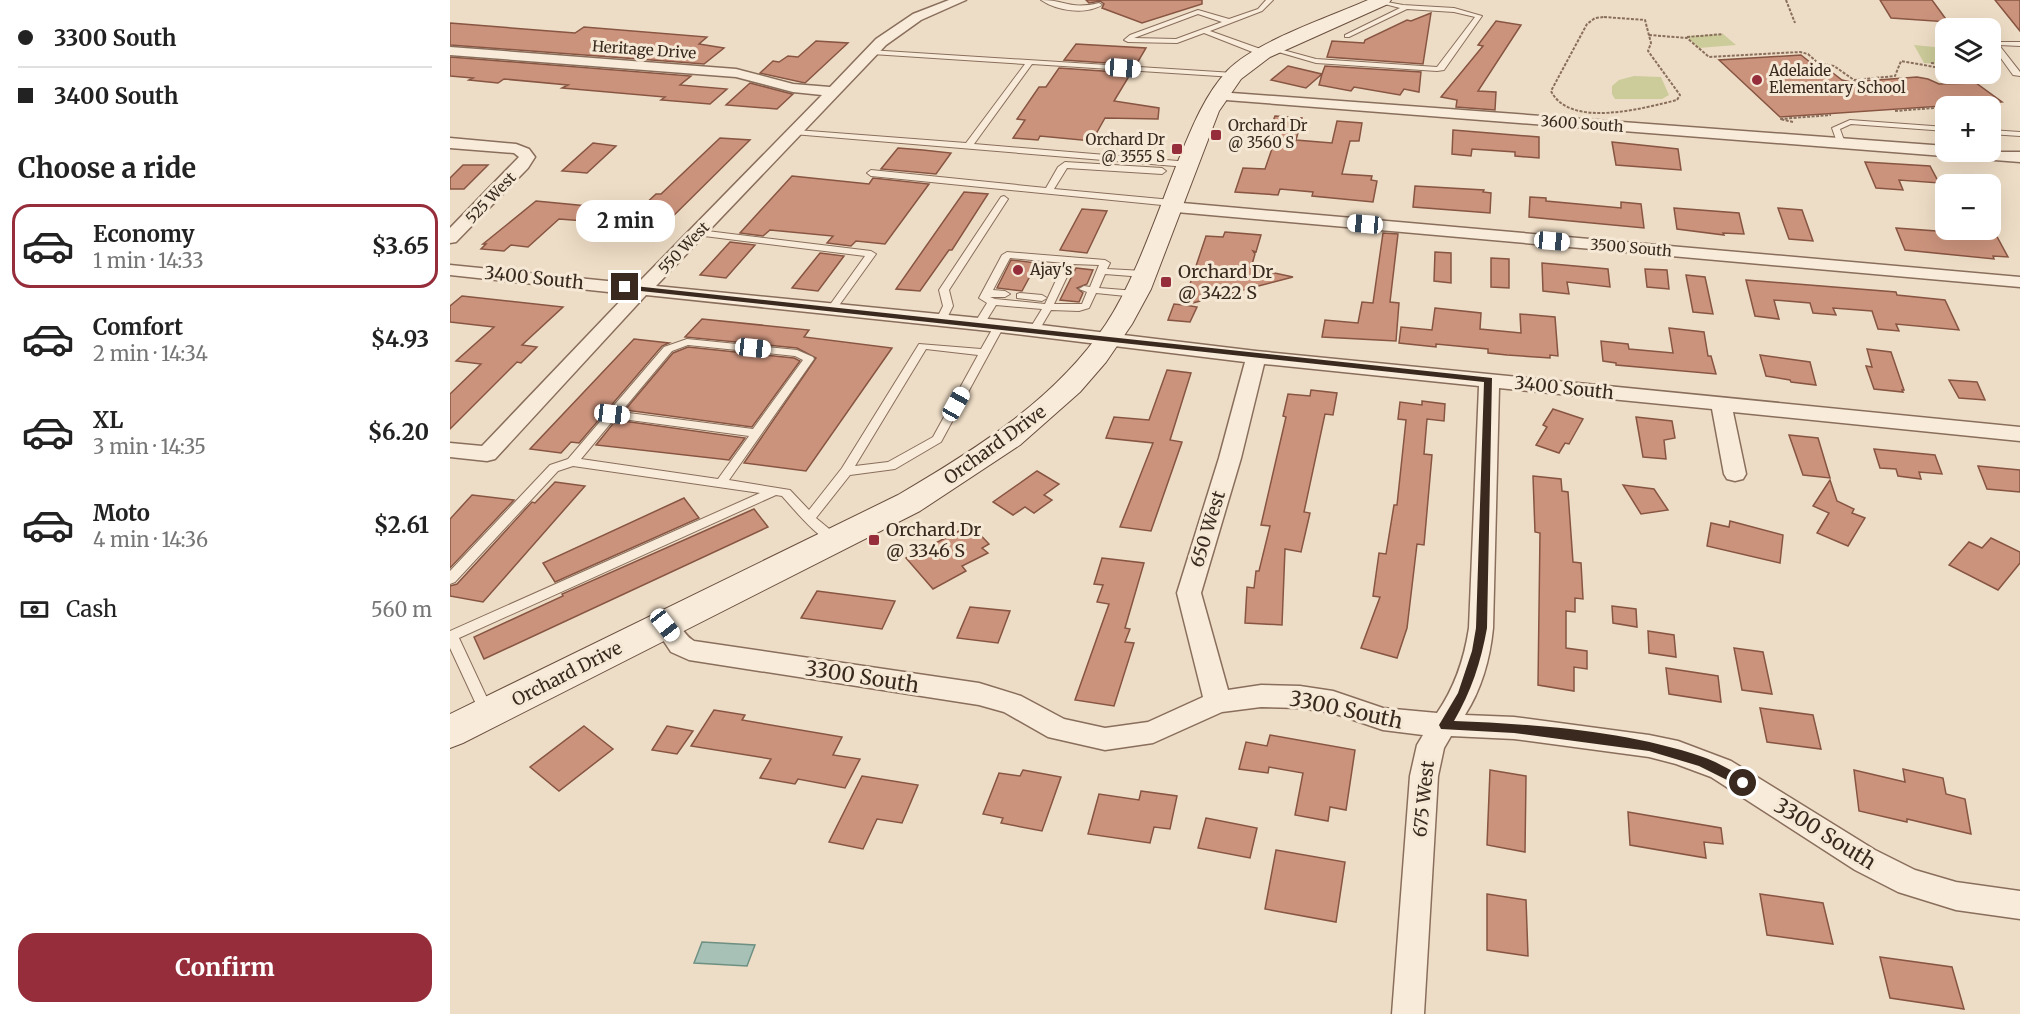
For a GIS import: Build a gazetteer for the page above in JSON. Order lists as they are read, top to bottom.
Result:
{
  "streets": {
    "main road": ["Orchard Drive"],
    "street": [
      "Heritage Drive",
      "3600 South",
      "525 West",
      "550 West",
      "3500 South",
      "3400 South",
      "650 West",
      "3300 South",
      "675 West"
    ]
  },
  "crossings": [
    ["Heritage Drive", "550 West"],
    ["3600 South", "Orchard Drive"],
    ["550 West", "3400 South"],
    ["3500 South", "Orchard Drive"],
    ["3400 South", "Orchard Drive"],
    ["3400 South", "650 West"],
    ["3400 South", "675 West"],
    ["Orchard Drive", "3300 South"],
    ["650 West", "3300 South"],
    ["3300 South", "675 West"]
  ],
  "places": {
    "other": ["Adelaide Elementary School", "Ajay's"],
    "transit": [
      "Orchard Dr @ 3560 S",
      "Orchard Dr @ 3555 S",
      "Orchard Dr @ 3422 S",
      "Orchard Dr @ 3346 S"
    ]
  },
  "page": {
    "banner": ["3300 South", "3400 South"],
    "map_buttons": ["+", "−"],
    "heading": "Choose a ride",
    "bubble": "2 min",
    "list": [
      {
        "name": "Economy",
        "note": "1 min · 14:33",
        "value": "$3.65"
      },
      {
        "name": "Comfort",
        "note": "2 min · 14:34",
        "value": "$4.93"
      },
      {
        "name": "XL",
        "note": "3 min · 14:35",
        "value": "$6.20"
      },
      {
        "name": "Moto",
        "note": "4 min · 14:36",
        "value": "$2.61"
      }
    ],
    "pay": ["Cash", "560 m"],
    "buttons": "Confirm"
  }
}
